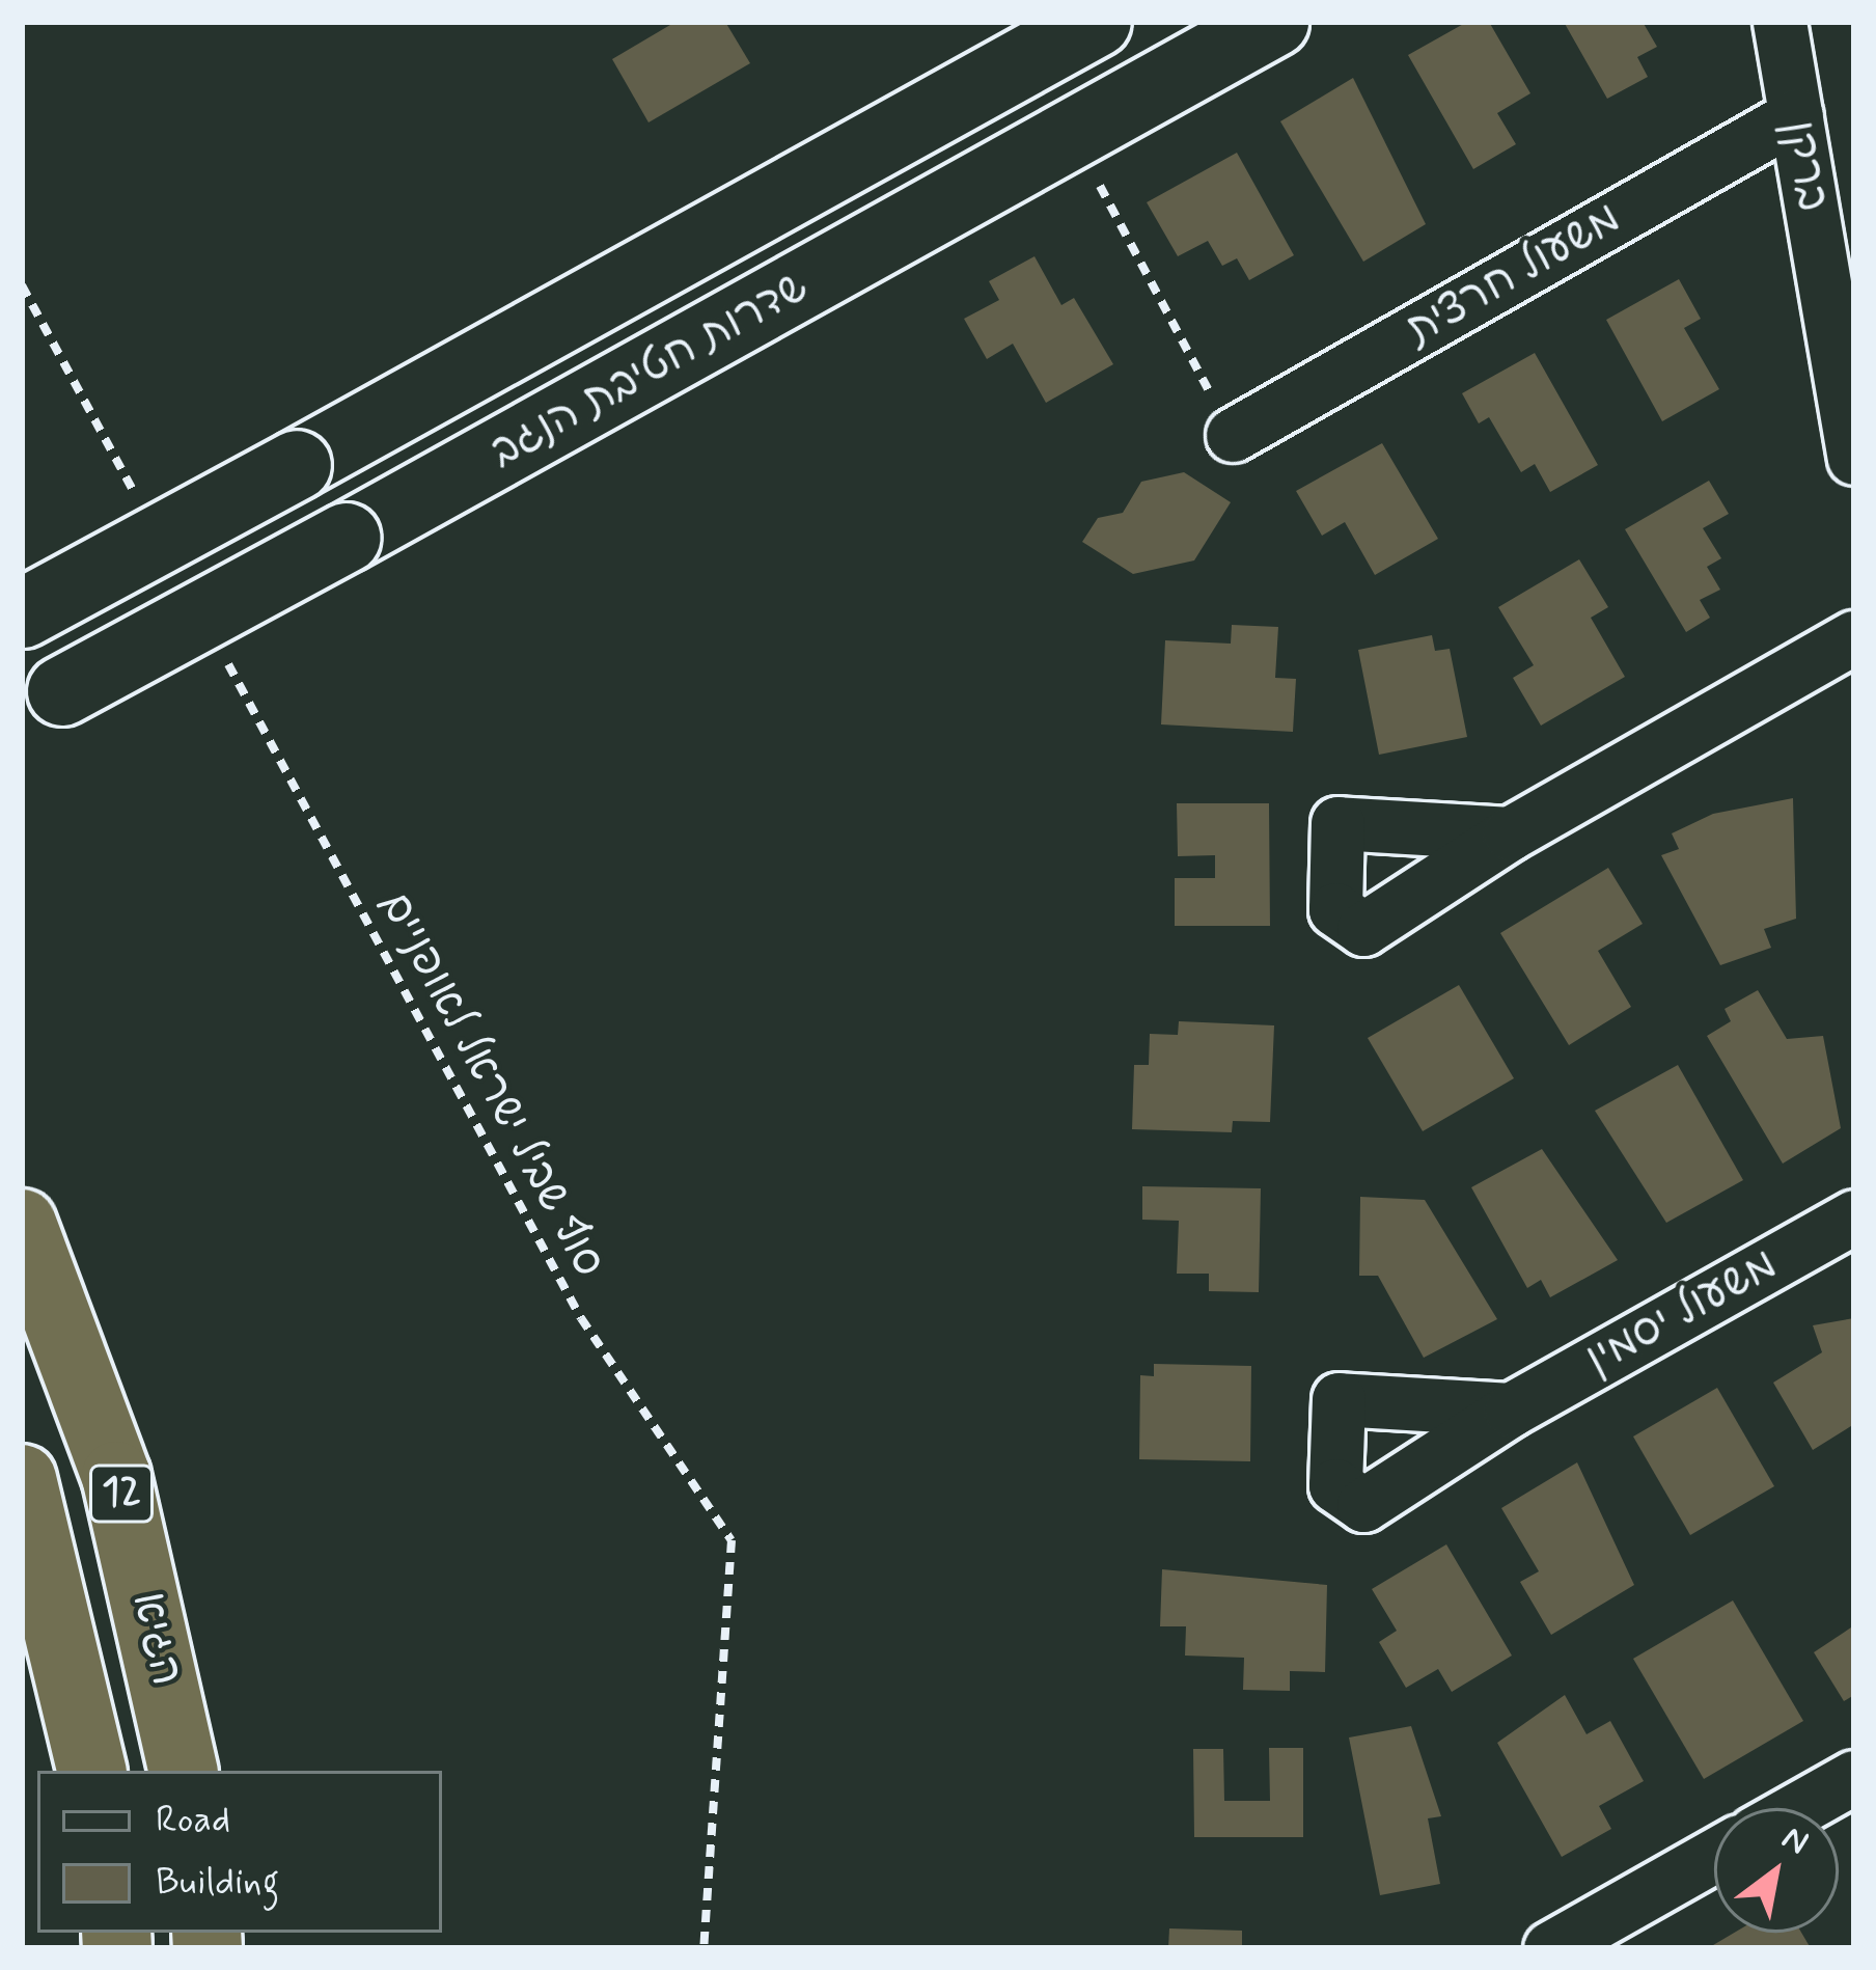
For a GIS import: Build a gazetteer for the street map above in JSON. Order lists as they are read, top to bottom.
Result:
{
  "streets": {
    "highway": ["12", "הגיא"],
    "main road": ["שדרות חטיבת הנגב"],
    "street": ["ברקן", "משעול חרצית", "משעול יסמין"],
    "path": ["סוף שביל ישראל לאופניים"]
  },
  "crossings": [
    ["ברקן", "משעול חרצית"]
  ],
  "legend": ["Road", "Building"],
  "north": "top right"
}
